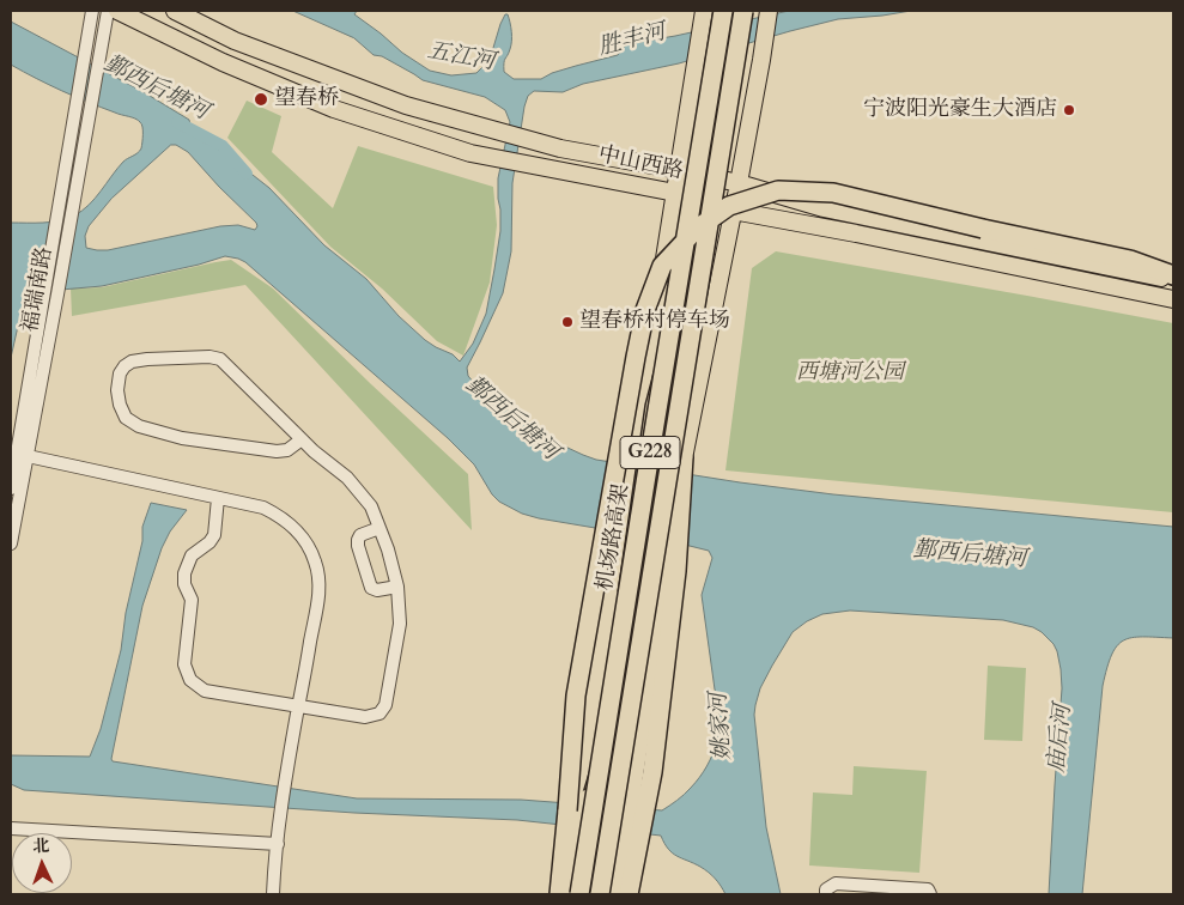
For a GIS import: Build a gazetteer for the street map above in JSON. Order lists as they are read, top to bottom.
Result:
{
  "streets": {
    "highway": ["G228", "机场路高架"],
    "main road": ["中山西路"],
    "street": ["福瑞南路"]
  },
  "water": [
    "胜丰河",
    "五江河",
    "鄞西后塘河",
    "姚家河",
    "庙后河"
  ],
  "parks": ["西塘河公园"],
  "places": ["望春桥", "宁波阳光豪生大酒店", "望春桥村停车场"],
  "north": "top"
}
